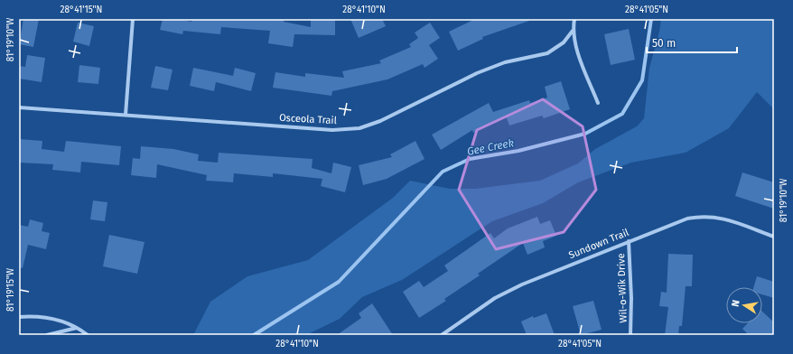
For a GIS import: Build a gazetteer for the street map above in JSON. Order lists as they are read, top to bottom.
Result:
{
  "streets": {
    "street": ["Osceola Trail", "Sundown Trail", "Wil-o-Wik Drive"]
  },
  "crossings": [
    ["Sundown Trail", "Wil-o-Wik Drive"]
  ],
  "water": ["Gee Creek"],
  "scale_bar": "50 m",
  "north": "left",
  "coordinates": [
    "28°41'15\"N",
    "28°41'10\"N",
    "28°41'05\"N",
    "81°19'10\"W",
    "81°19'15\"W"
  ]
}
